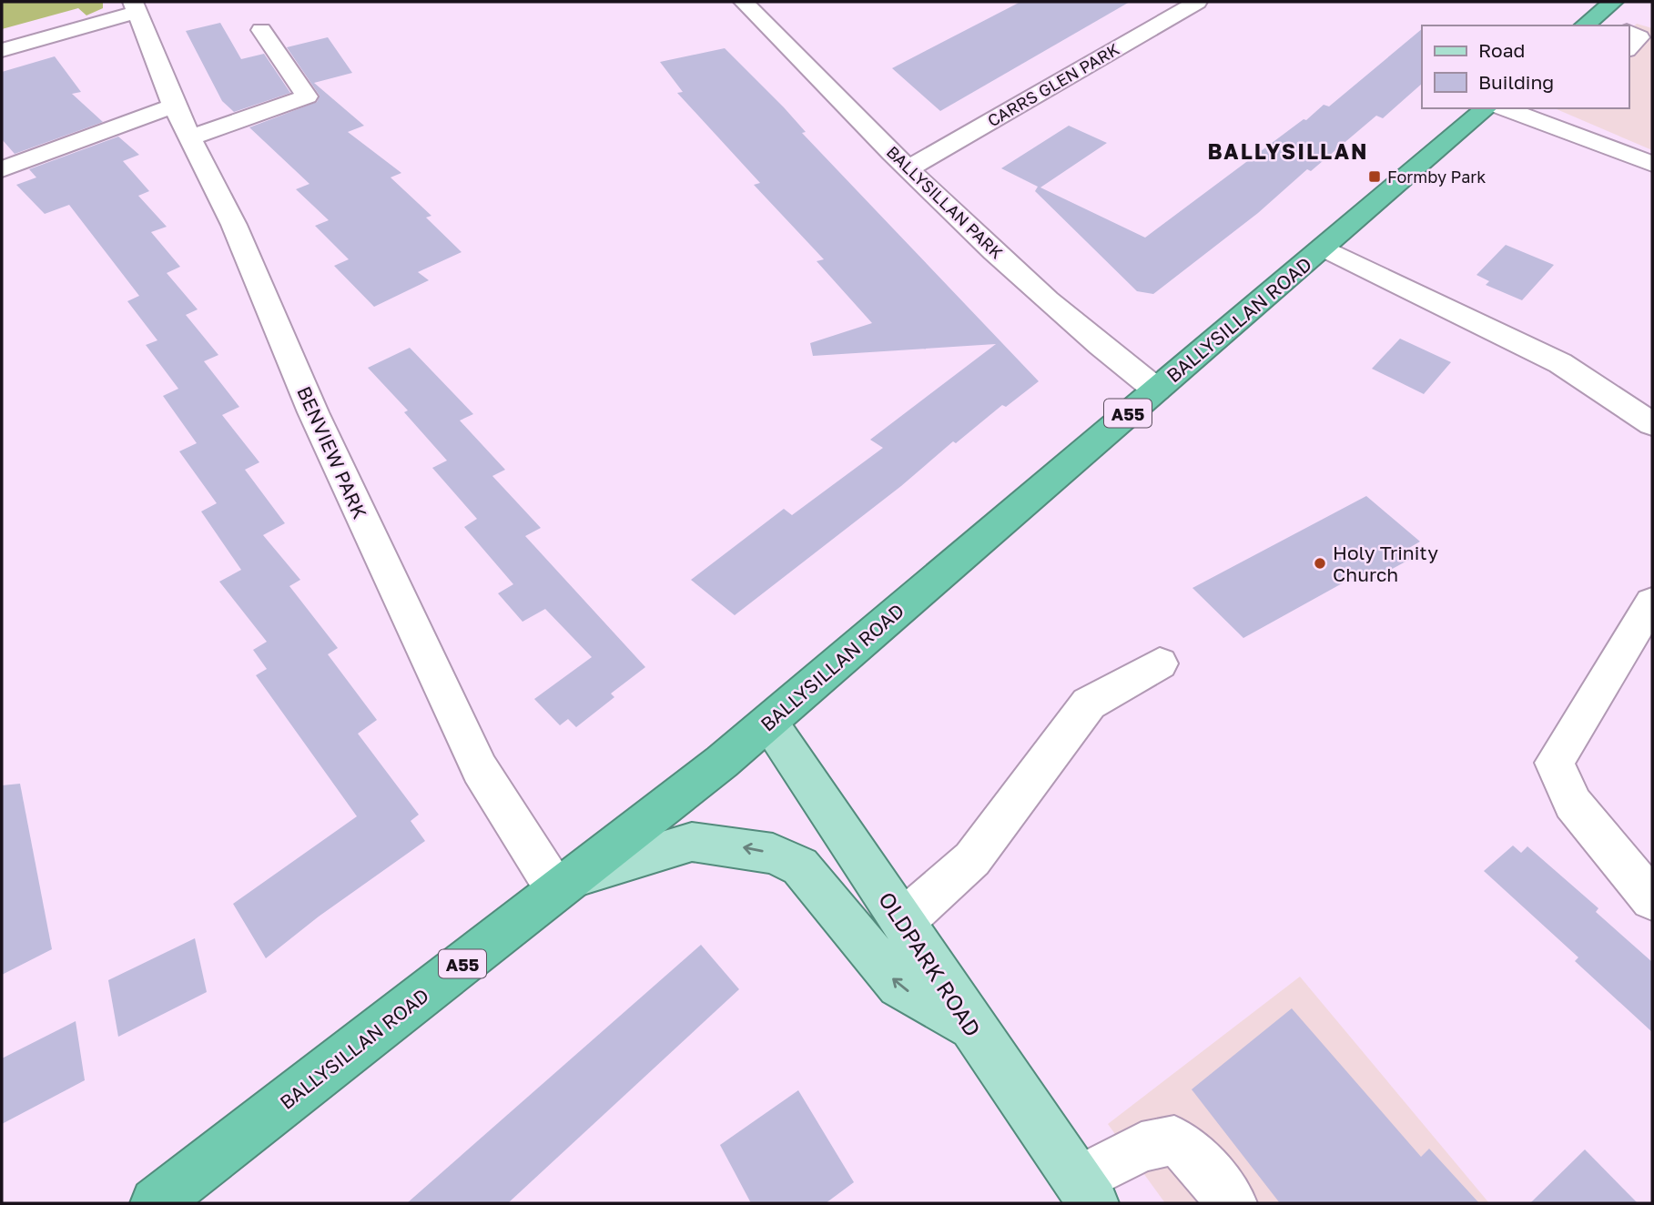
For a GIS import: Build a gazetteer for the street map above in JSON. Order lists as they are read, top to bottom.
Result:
{
  "streets": {
    "highway": ["BALLYSILLAN ROAD", "A55"],
    "main road": ["OLDPARK ROAD"],
    "street": ["CARRS GLEN PARK", "BALLYSILLAN PARK", "BENVIEW PARK"]
  },
  "crossings": [
    ["CARRS GLEN PARK", "BALLYSILLAN PARK"],
    ["BALLYSILLAN PARK", "BALLYSILLAN ROAD"],
    ["BALLYSILLAN ROAD", "BENVIEW PARK"],
    ["BALLYSILLAN ROAD", "OLDPARK ROAD"]
  ],
  "districts": ["BALLYSILLAN"],
  "places": {
    "transit": ["Formby Park"],
    "other": ["Holy Trinity Church"]
  },
  "legend": ["Road", "Building"]
}
